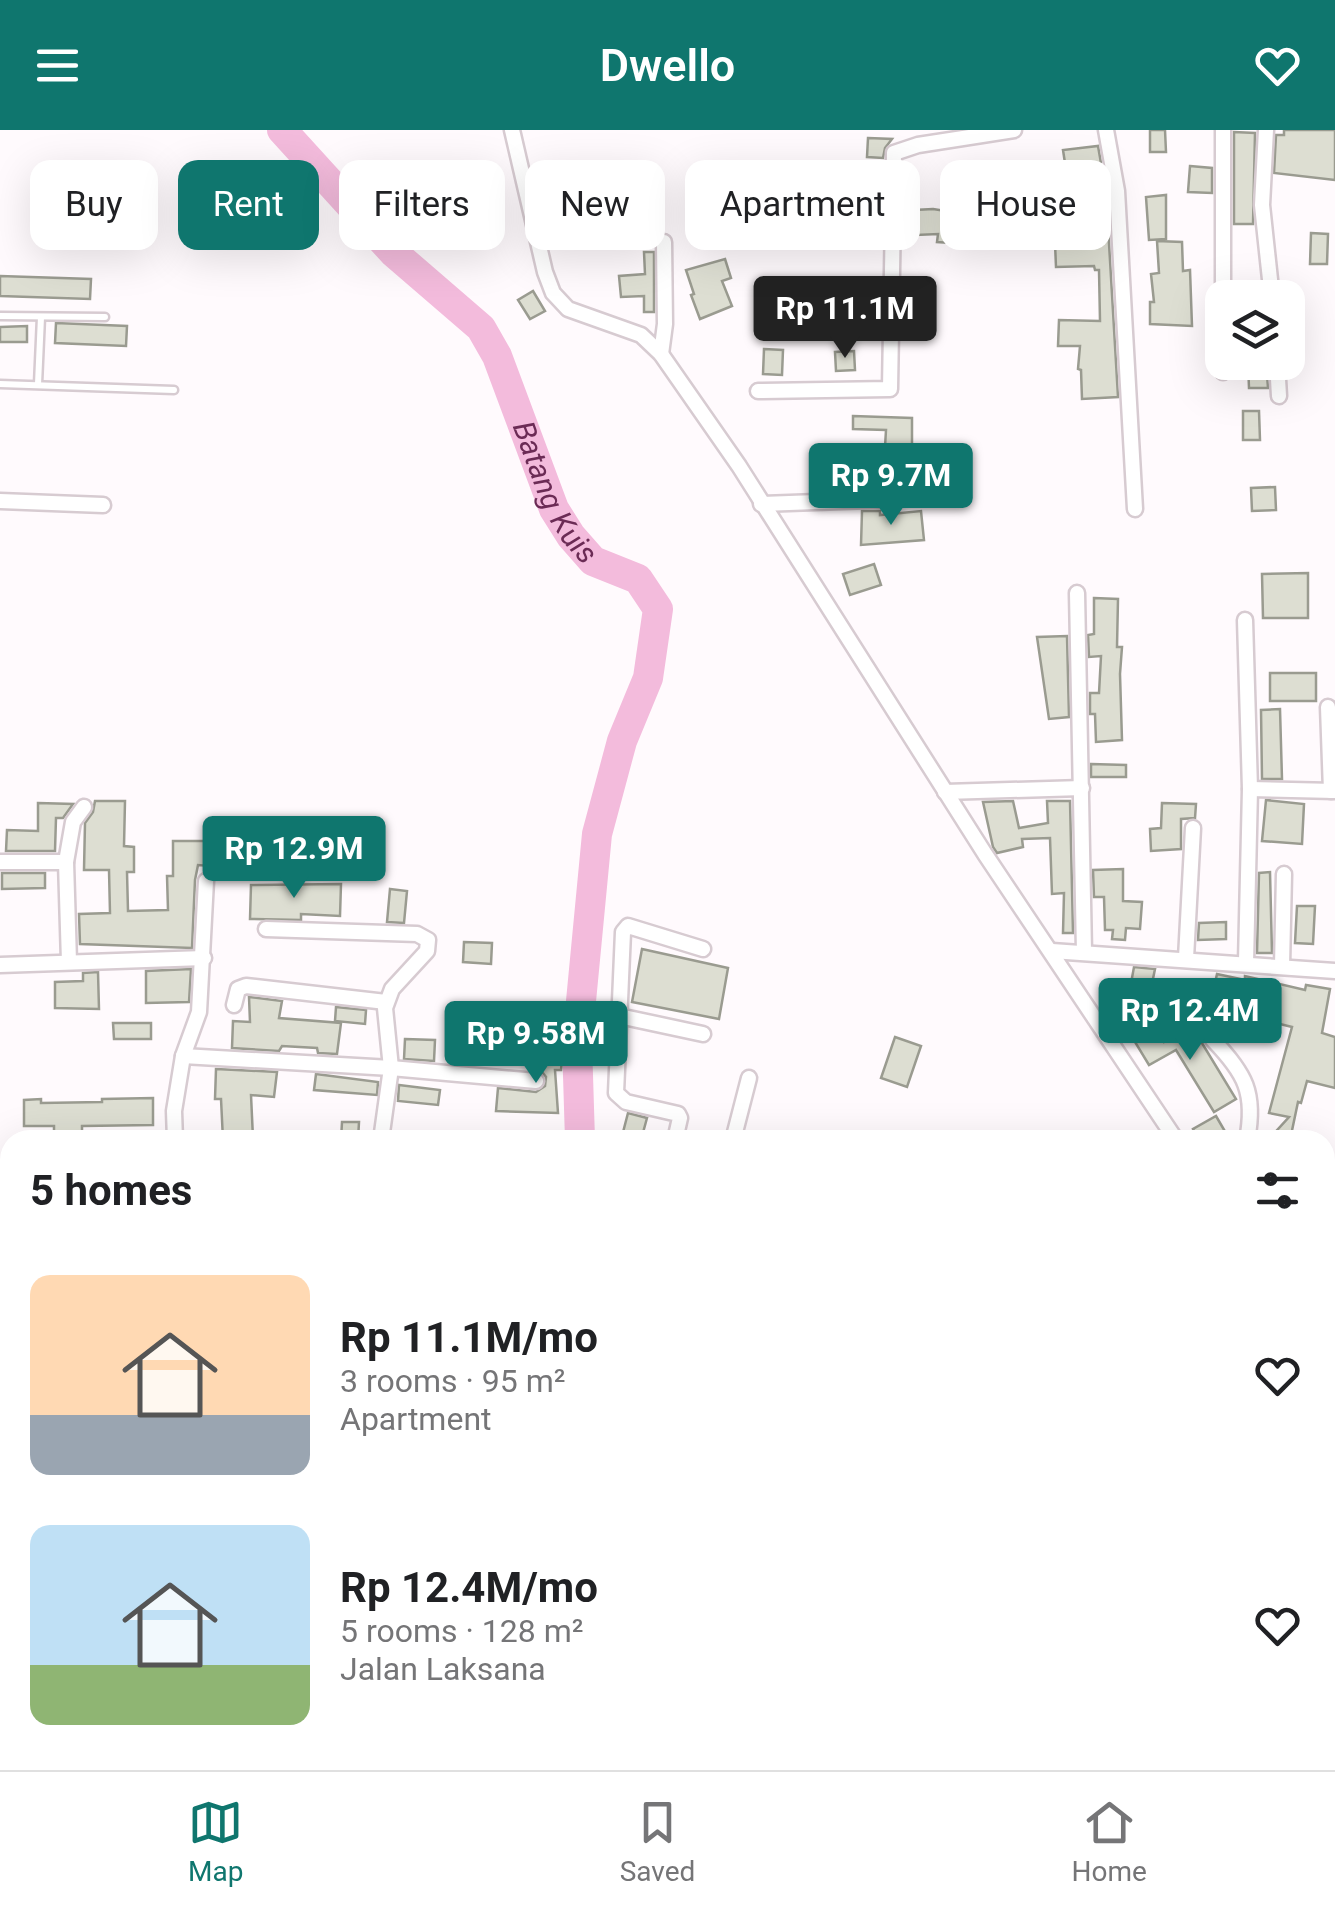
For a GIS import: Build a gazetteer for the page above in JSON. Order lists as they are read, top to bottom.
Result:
{
  "water": ["Batang Kuis"],
  "page": {
    "header": "Dwello",
    "chip": [
      "Buy",
      "Rent",
      "Filters",
      "New",
      "Apartment",
      "House"
    ],
    "price": [
      "Rp 11.1M",
      "Rp 9.7M",
      "Rp 12.9M",
      "Rp 12.4M",
      "Rp 9.58M"
    ],
    "heading": "5 homes",
    "list": [
      {
        "name": "Rp 11.1M/mo",
        "note": "3 rooms · 95 m² · Apartment"
      },
      {
        "name": "Rp 12.4M/mo",
        "note": "5 rooms · 128 m² · Jalan Laksana"
      }
    ],
    "tabs": ["Map", "Saved", "Home"]
  }
}
